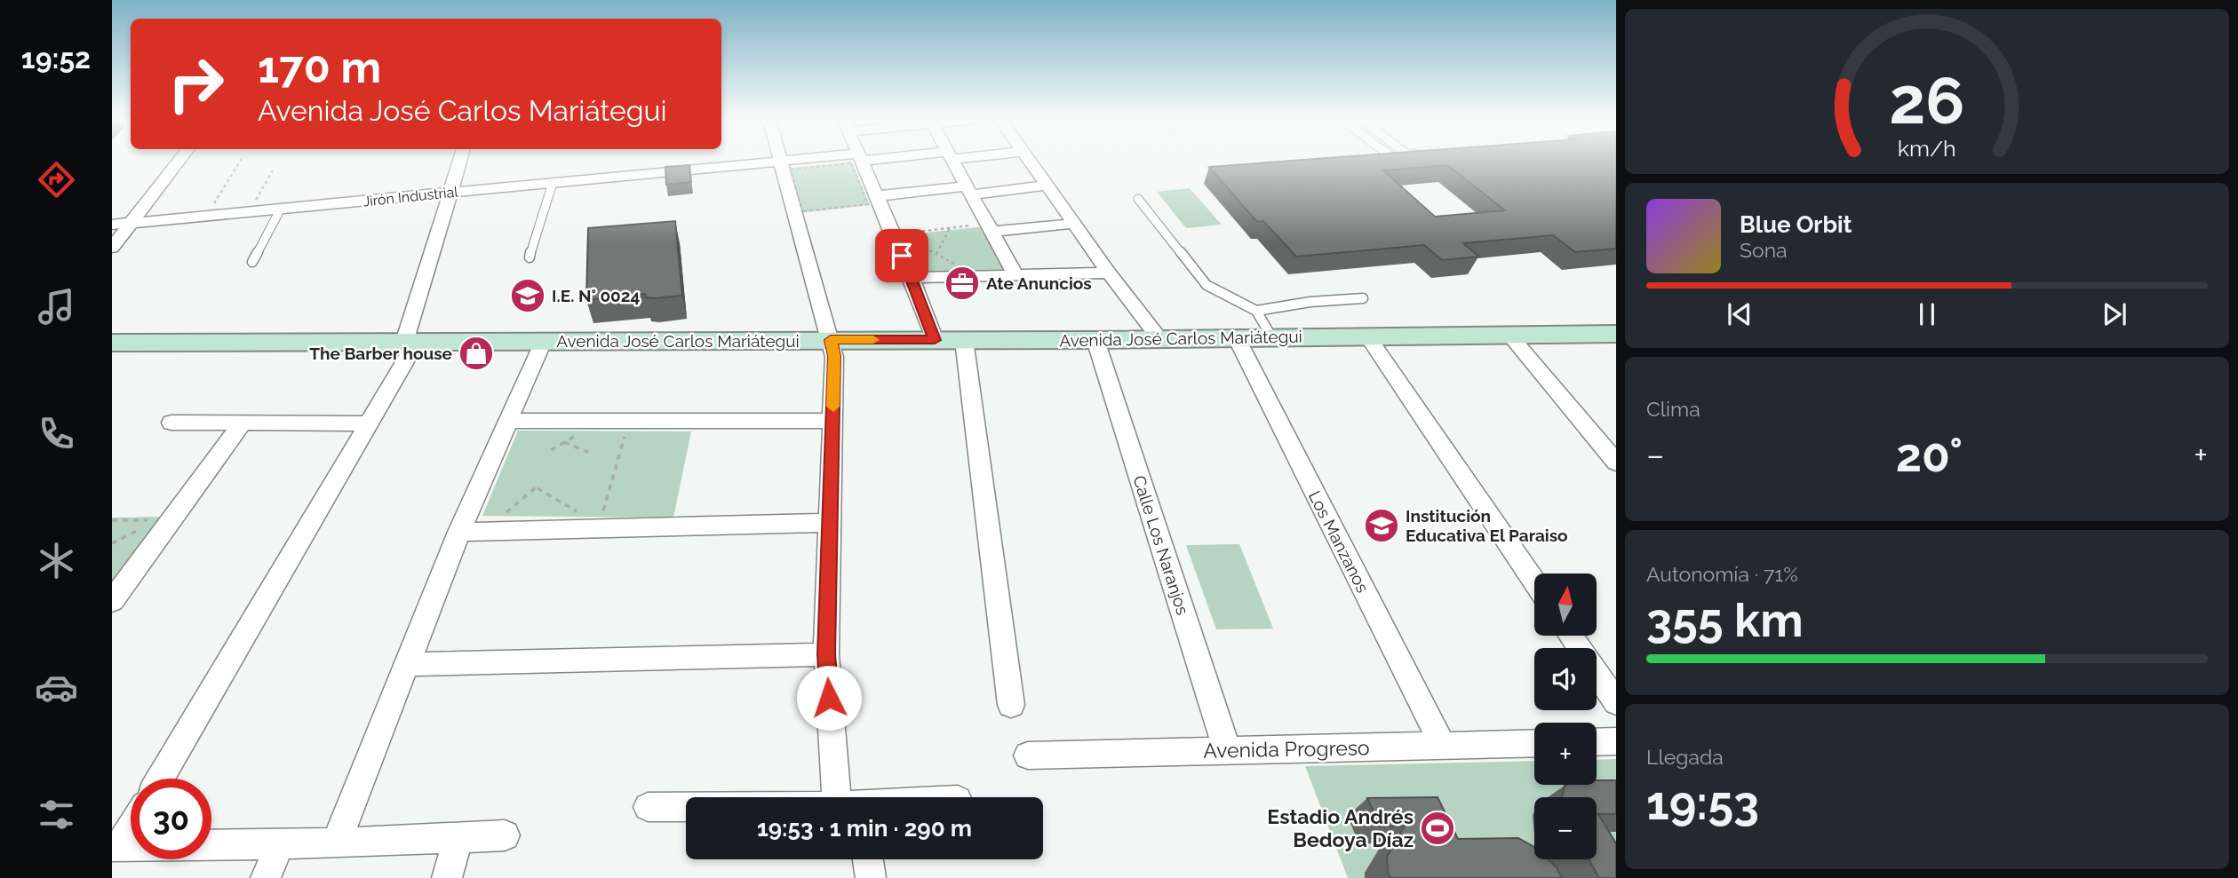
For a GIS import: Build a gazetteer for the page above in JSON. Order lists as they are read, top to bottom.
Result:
{
  "streets": {
    "street": [
      "Jirón Industrial",
      "Avenida José Carlos Mariátegui",
      "Los Manzanos",
      "Calle Los Naranjos",
      "Avenida Progreso"
    ]
  },
  "crossings": [
    ["Avenida José Carlos Mariátegui", "Los Manzanos"],
    ["Avenida José Carlos Mariátegui", "Calle Los Naranjos"],
    ["Los Manzanos", "Avenida Progreso"],
    ["Calle Los Naranjos", "Avenida Progreso"]
  ],
  "places": {
    "office": ["Ate Anuncios"],
    "school or university": ["I.E. N° 0024", "Institución Educativa El Paraiso"],
    "shop": ["The Barber house"],
    "sports": ["Estadio Andrés Bedoya Díaz"]
  },
  "north": "top",
  "page": {
    "tabs": "19:52",
    "turn": ["170 m", "Avenida José Carlos Mariátegui"],
    "song": ["Blue Orbit", "Sona"],
    "tile": [
      "Clima",
      ["Autonomía · 71%", "355 km"],
      ["Llegada", "19:53"]
    ],
    "heat": ["−", "20°", "+"],
    "map_buttons": ["+", "−"],
    "limit": "30",
    "trip": "19:53 · 1 min · 290 m",
    "gauge": ["26", "km/h"]
  }
}
